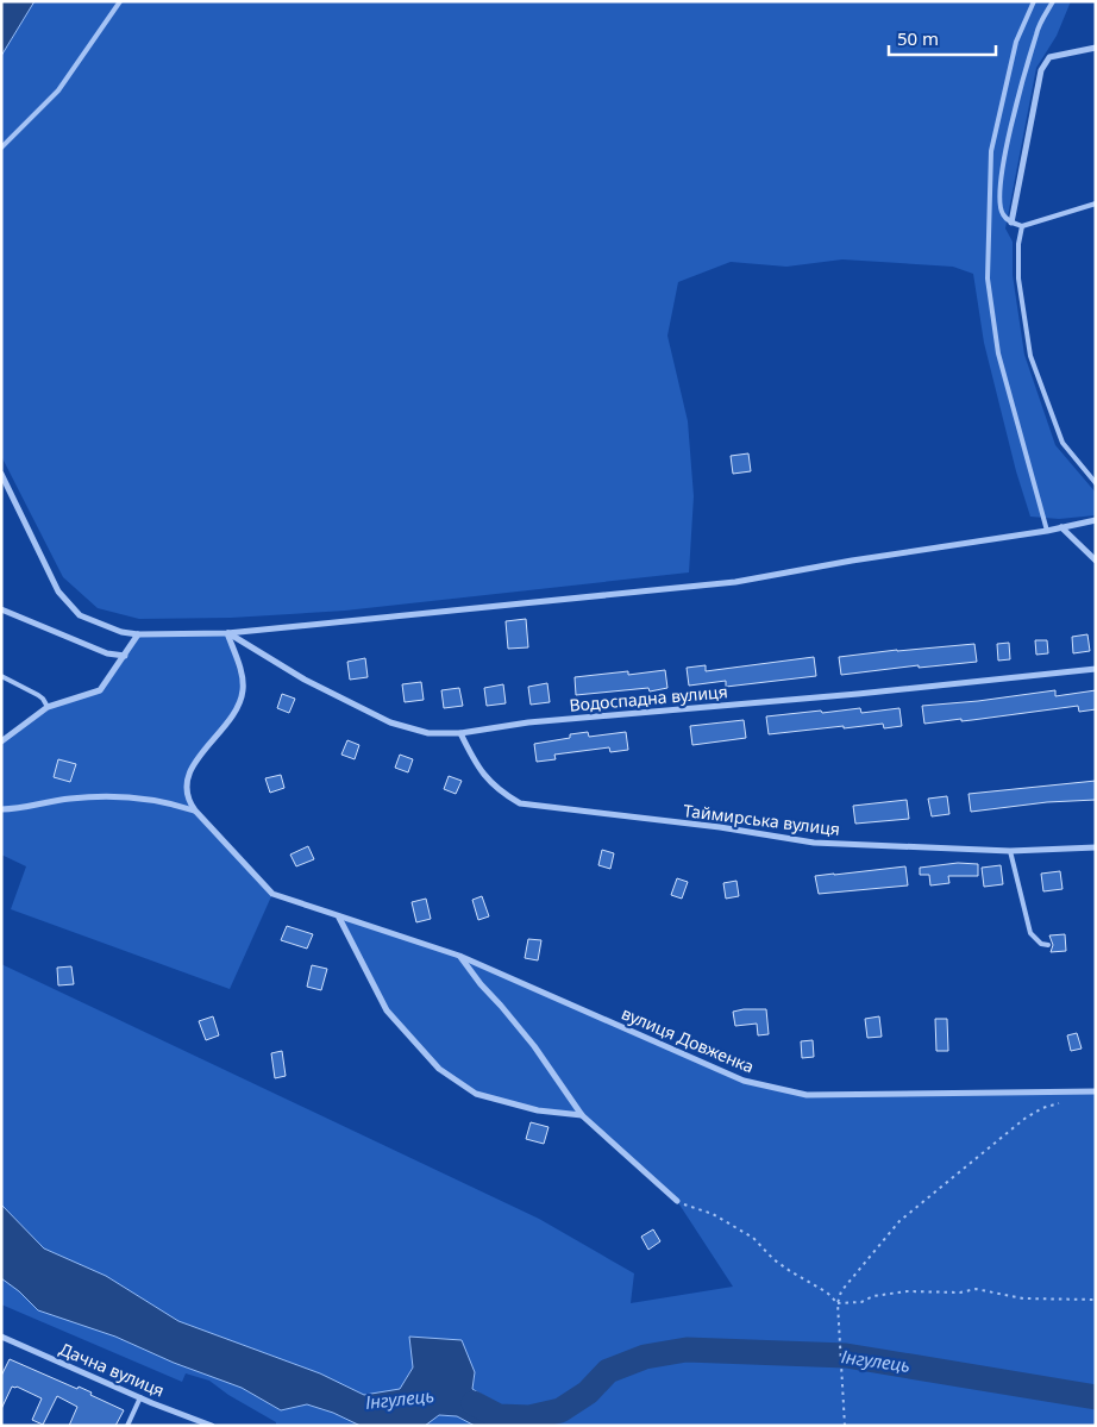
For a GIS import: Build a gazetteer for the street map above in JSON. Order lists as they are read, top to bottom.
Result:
{
  "streets": {
    "street": [
      "Водоспадна вулиця",
      "Таймирська вулиця",
      "вулиця Довженка",
      "Дачна вулиця"
    ]
  },
  "crossings": [
    ["Водоспадна вулиця", "Таймирська вулиця"],
    ["Водоспадна вулиця", "вулиця Довженка"]
  ],
  "water": ["Інгулець"],
  "scale_bar": "50 m"
}
